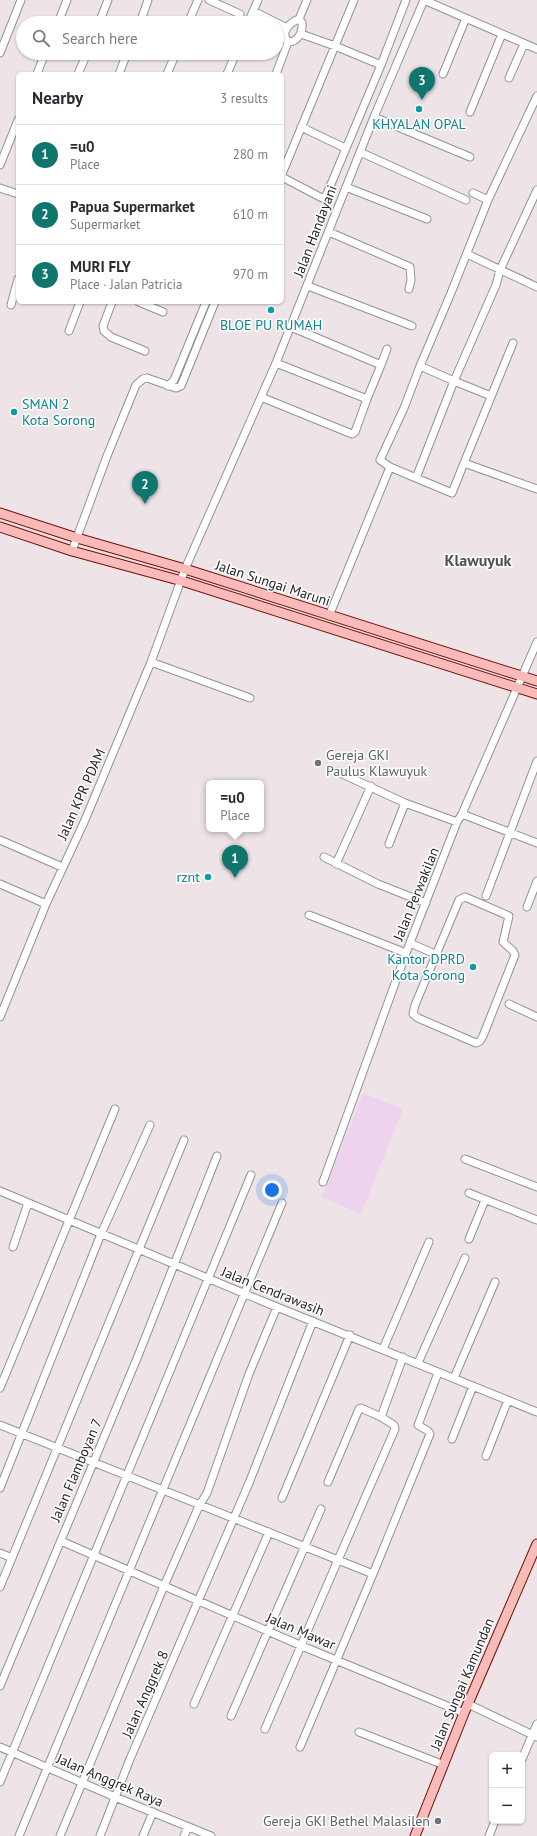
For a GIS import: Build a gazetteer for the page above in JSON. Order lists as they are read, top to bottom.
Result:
{
  "streets": {
    "main road": ["Jalan Sungai Maruni", "Jalan Sungai Kamundan"],
    "street": [
      "Jalan Handayani",
      "Jalan KPR PDAM",
      "Jalan Perwakilan",
      "Jalan Cendrawasih",
      "Jalan Flamboyan 7",
      "Jalan Mawar",
      "Jalan Anggrek 8",
      "Jalan Anggrek Raya"
    ]
  },
  "crossings": [
    ["Jalan Handayani", "Jalan Sungai Maruni"],
    ["Jalan Handayani", "Jalan KPR PDAM"],
    ["Jalan Sungai Maruni", "Jalan KPR PDAM"],
    ["Jalan Sungai Maruni", "Jalan Perwakilan"],
    ["Jalan Cendrawasih", "Jalan Flamboyan 7"],
    ["Jalan Cendrawasih", "Jalan Anggrek 8"],
    ["Jalan Flamboyan 7", "Jalan Mawar"],
    ["Jalan Mawar", "Jalan Sungai Kamundan"],
    ["Jalan Mawar", "Jalan Anggrek 8"],
    ["Jalan Anggrek 8", "Jalan Anggrek Raya"]
  ],
  "districts": ["Klawuyuk"],
  "places": [
    "KHYALAN OPAL",
    "BLOE PU RUMAH",
    "SMAN 2 Kota Sorong",
    "Gereja GKI Paulus Klawuyuk",
    "rznt",
    "Kantor DPRD Kota Sorong",
    "Gereja GKI Bethel Malasilen"
  ],
  "page": {
    "search": "Search here",
    "pins": ["3", "2", "1"],
    "heading": ["Nearby", "3 results"],
    "list": [
      {
        "mark": "1",
        "name": "=u0",
        "note": "Place",
        "value": "280 m"
      },
      {
        "mark": "2",
        "name": "Papua Supermarket",
        "note": "Supermarket",
        "value": "610 m"
      },
      {
        "mark": "3",
        "name": "MURI FLY",
        "note": "Place · Jalan Patricia",
        "value": "970 m"
      }
    ],
    "popup": ["=u0", "Place"],
    "map_buttons": ["+", "−"]
  }
}
